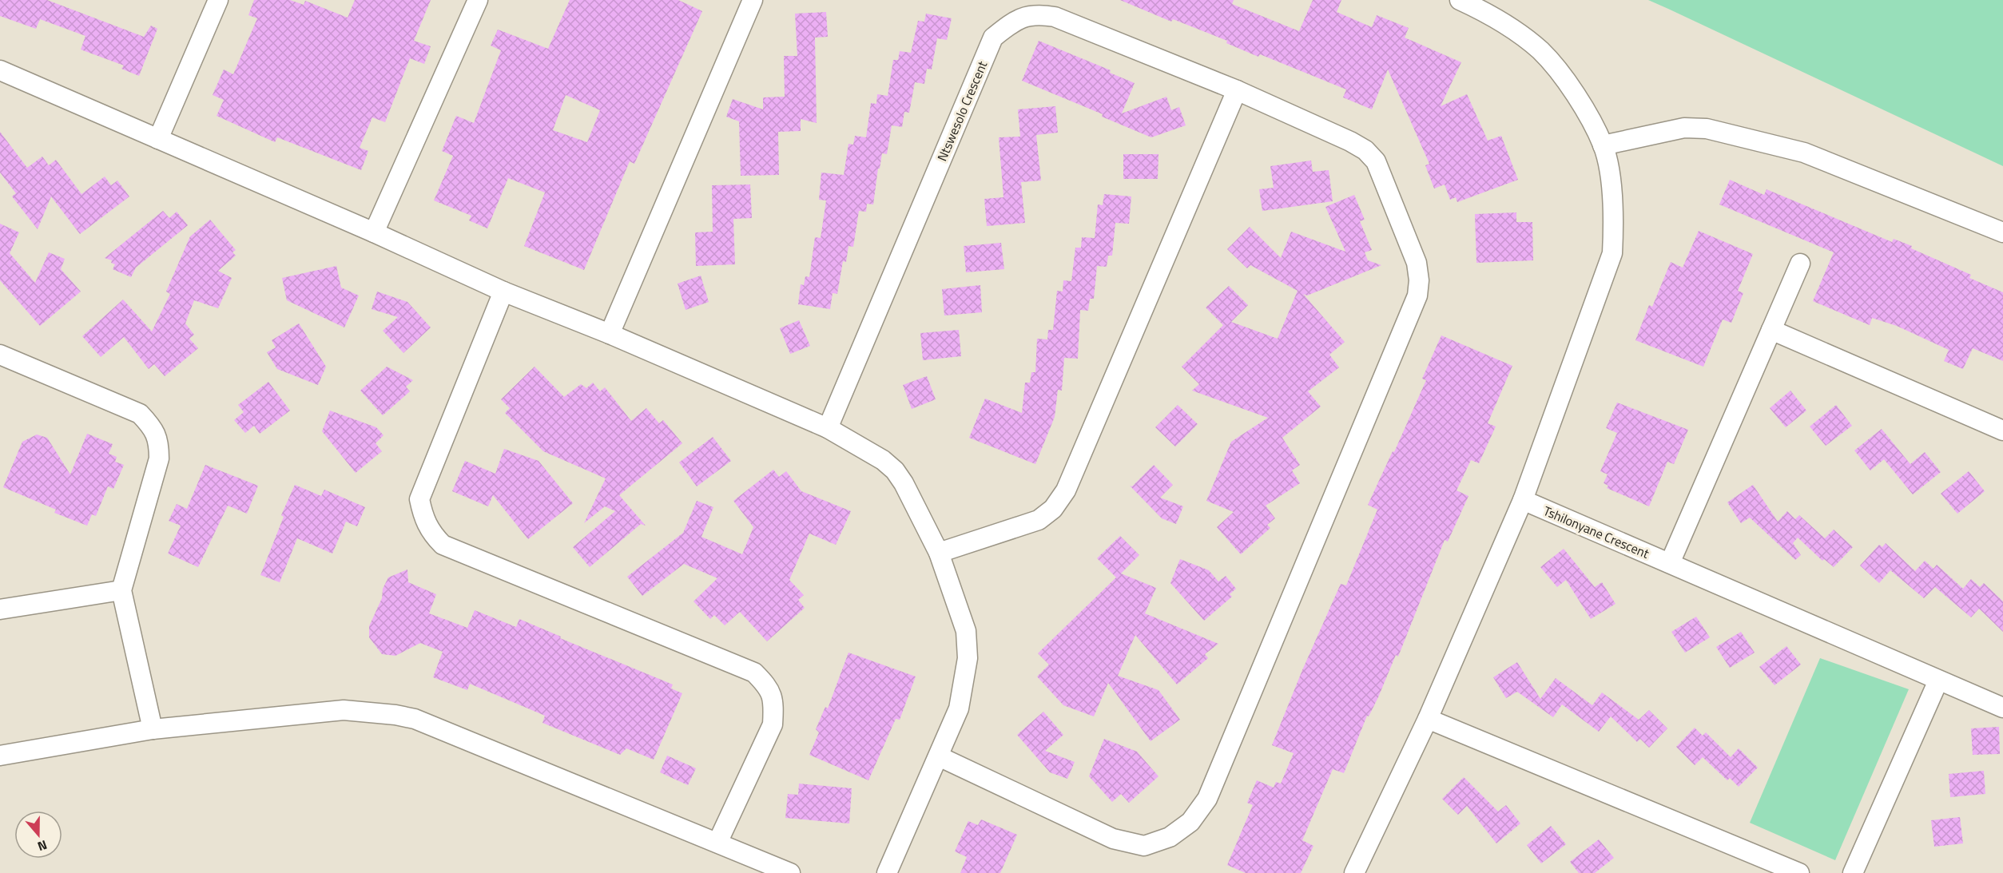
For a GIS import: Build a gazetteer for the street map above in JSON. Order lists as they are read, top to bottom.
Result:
{
  "streets": {
    "street": ["Ntswesolo Crescent", "Tshilonyane Crescent"]
  },
  "north": "bottom"
}
